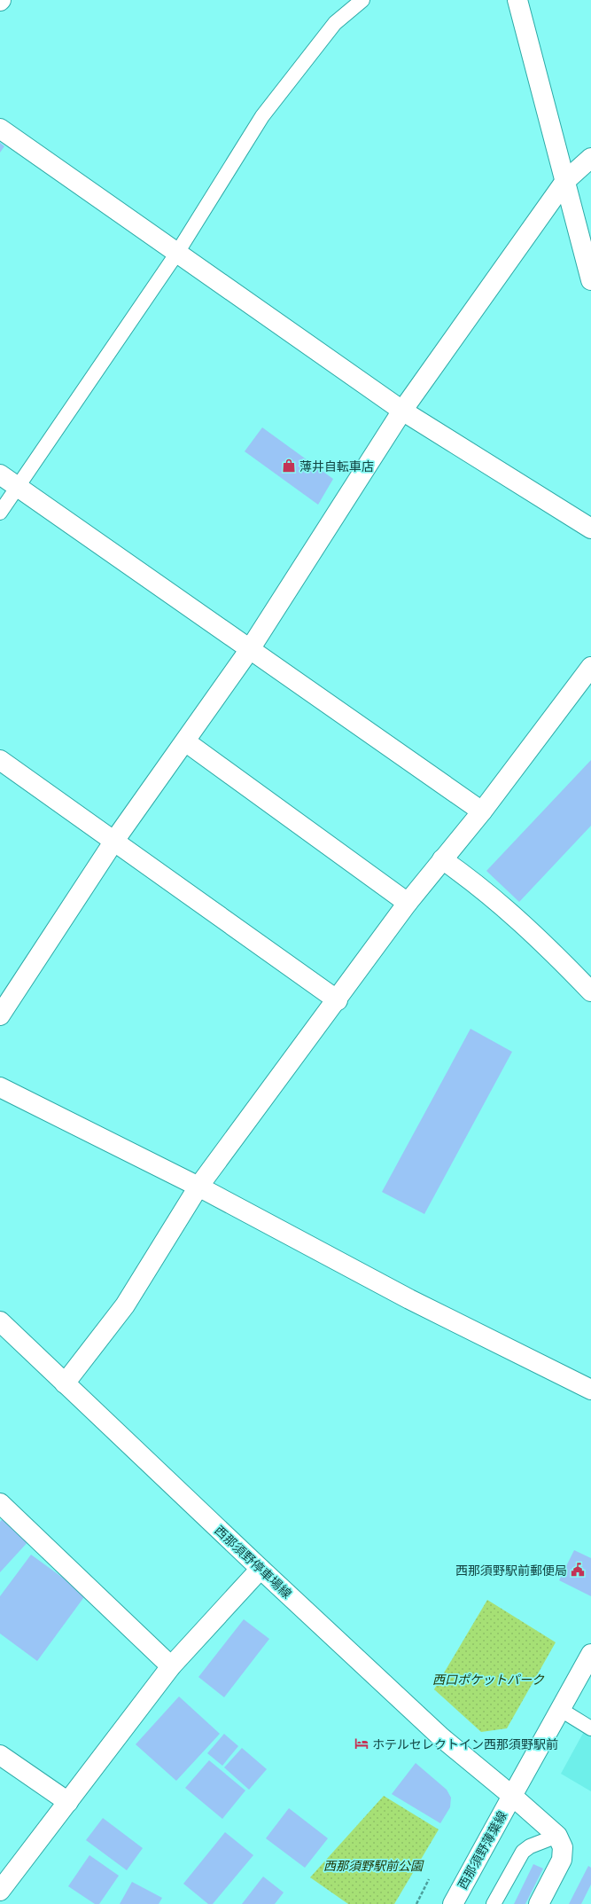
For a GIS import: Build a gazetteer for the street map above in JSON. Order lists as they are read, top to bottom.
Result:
{
  "streets": {
    "street": ["西那須野停車場線", "西那須野薄葉線"]
  },
  "crossings": [
    ["西那須野停車場線", "西那須野薄葉線"]
  ],
  "parks": ["西口ポケットパーク", "西那須野駅前公園"],
  "places": {
    "shop": ["薄井自転車店"],
    "public building": ["西那須野駅前郵便局"],
    "hotel": ["ホテルセレクトイン西那須野駅前"]
  }
}
